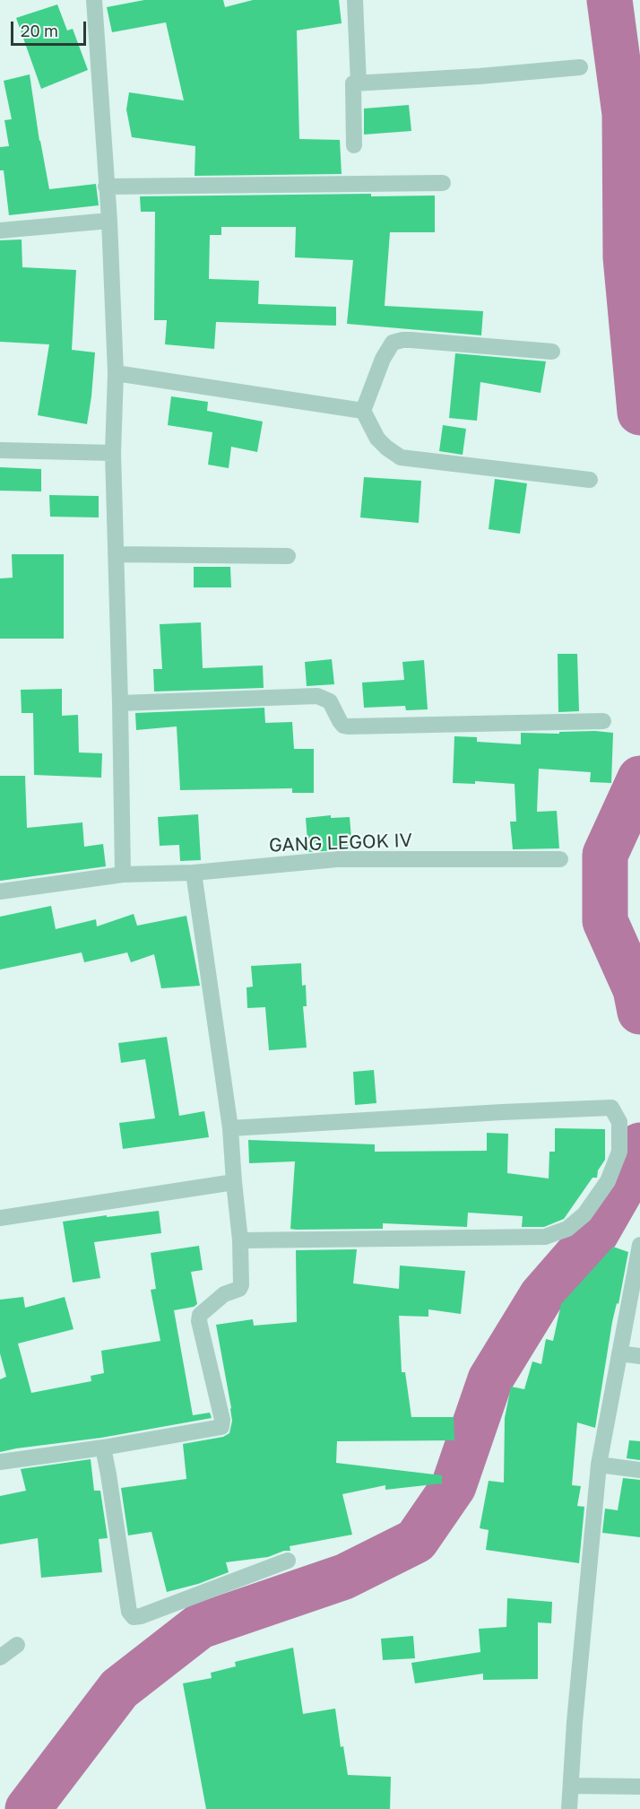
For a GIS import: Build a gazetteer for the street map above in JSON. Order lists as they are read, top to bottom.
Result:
{
  "streets": {
    "street": ["GANG LEGOK IV"]
  },
  "scale_bar": "20 m"
}
